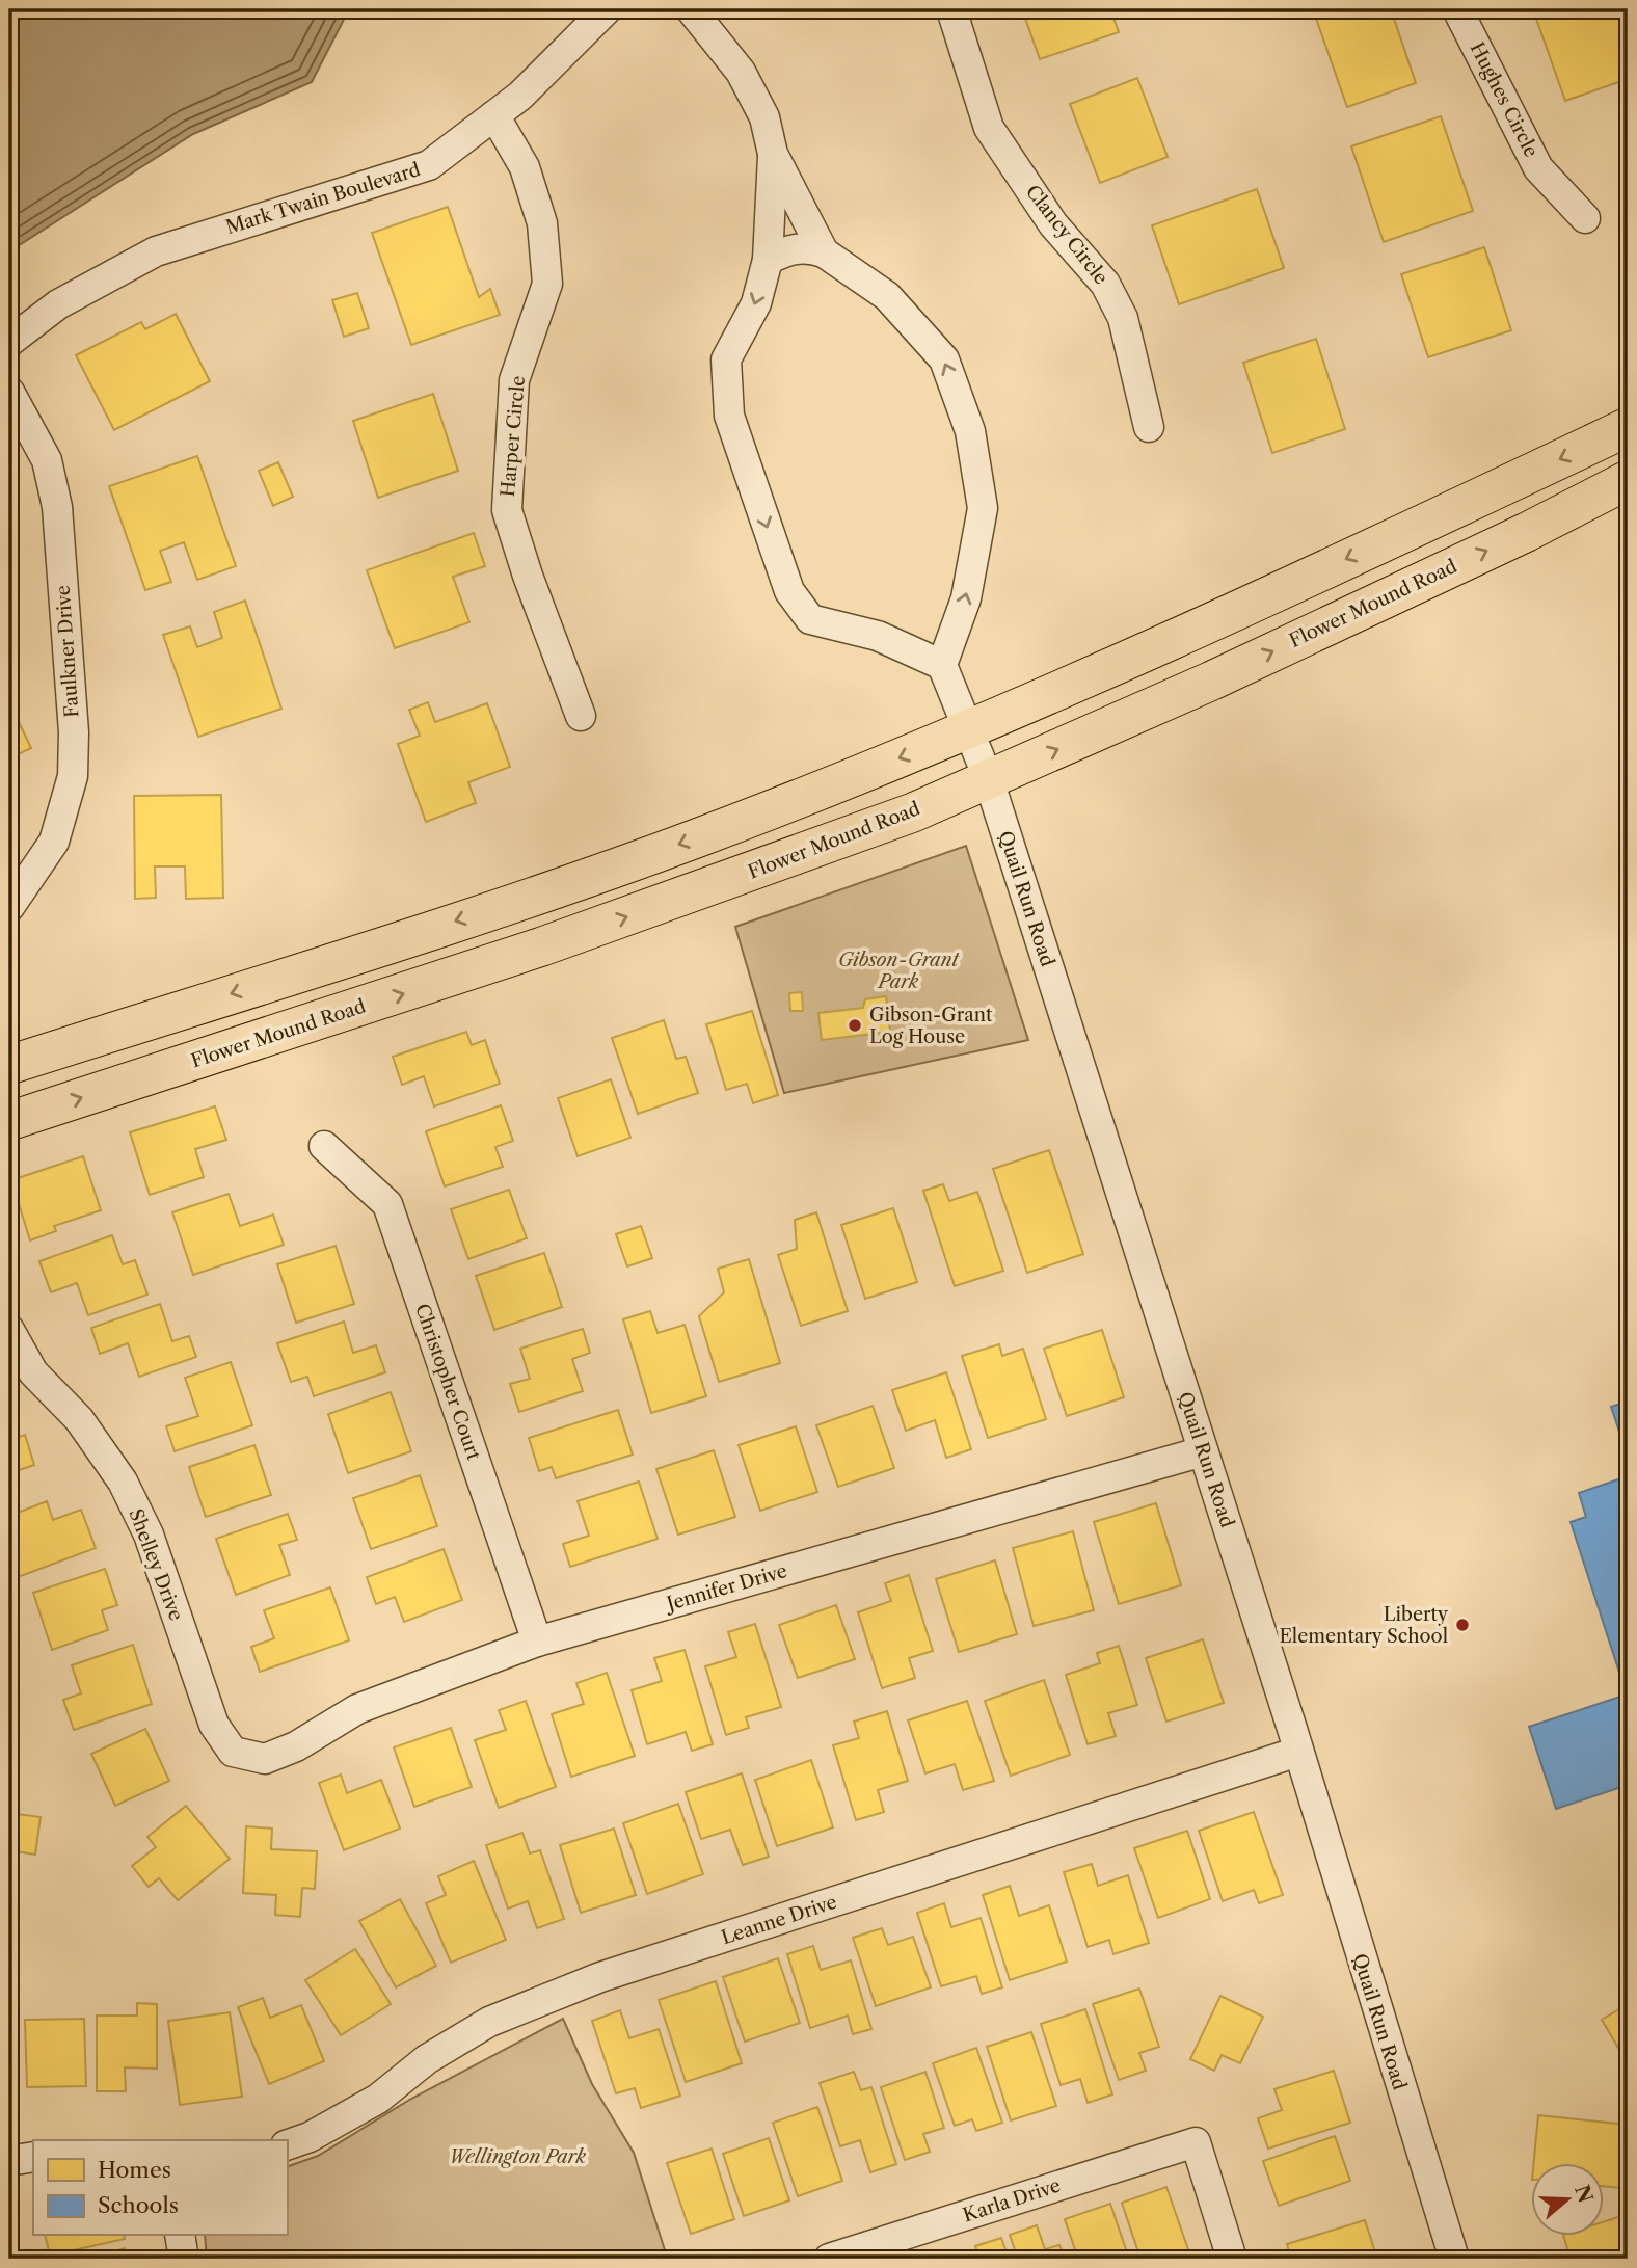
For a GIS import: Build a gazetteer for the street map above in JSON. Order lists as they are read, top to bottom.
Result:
{
  "streets": {
    "main road": ["Flower Mound Road"],
    "street": [
      "Hughes Circle",
      "Mark Twain Boulevard",
      "Clancy Circle",
      "Harper Circle",
      "Faulkner Drive",
      "Quail Run Road",
      "Christopher Court",
      "Shelley Drive",
      "Jennifer Drive",
      "Leanne Drive",
      "Karla Drive"
    ]
  },
  "crossings": [
    ["Mark Twain Boulevard", "Harper Circle"],
    ["Flower Mound Road", "Quail Run Road"],
    ["Quail Run Road", "Jennifer Drive"],
    ["Quail Run Road", "Leanne Drive"],
    ["Christopher Court", "Jennifer Drive"],
    ["Shelley Drive", "Jennifer Drive"]
  ],
  "parks": ["Gibson-Grant Park", "Wellington Park"],
  "places": ["Gibson-Grant Log House", "Liberty Elementary School"],
  "legend": ["Homes", "Schools"],
  "north": "right"
}
